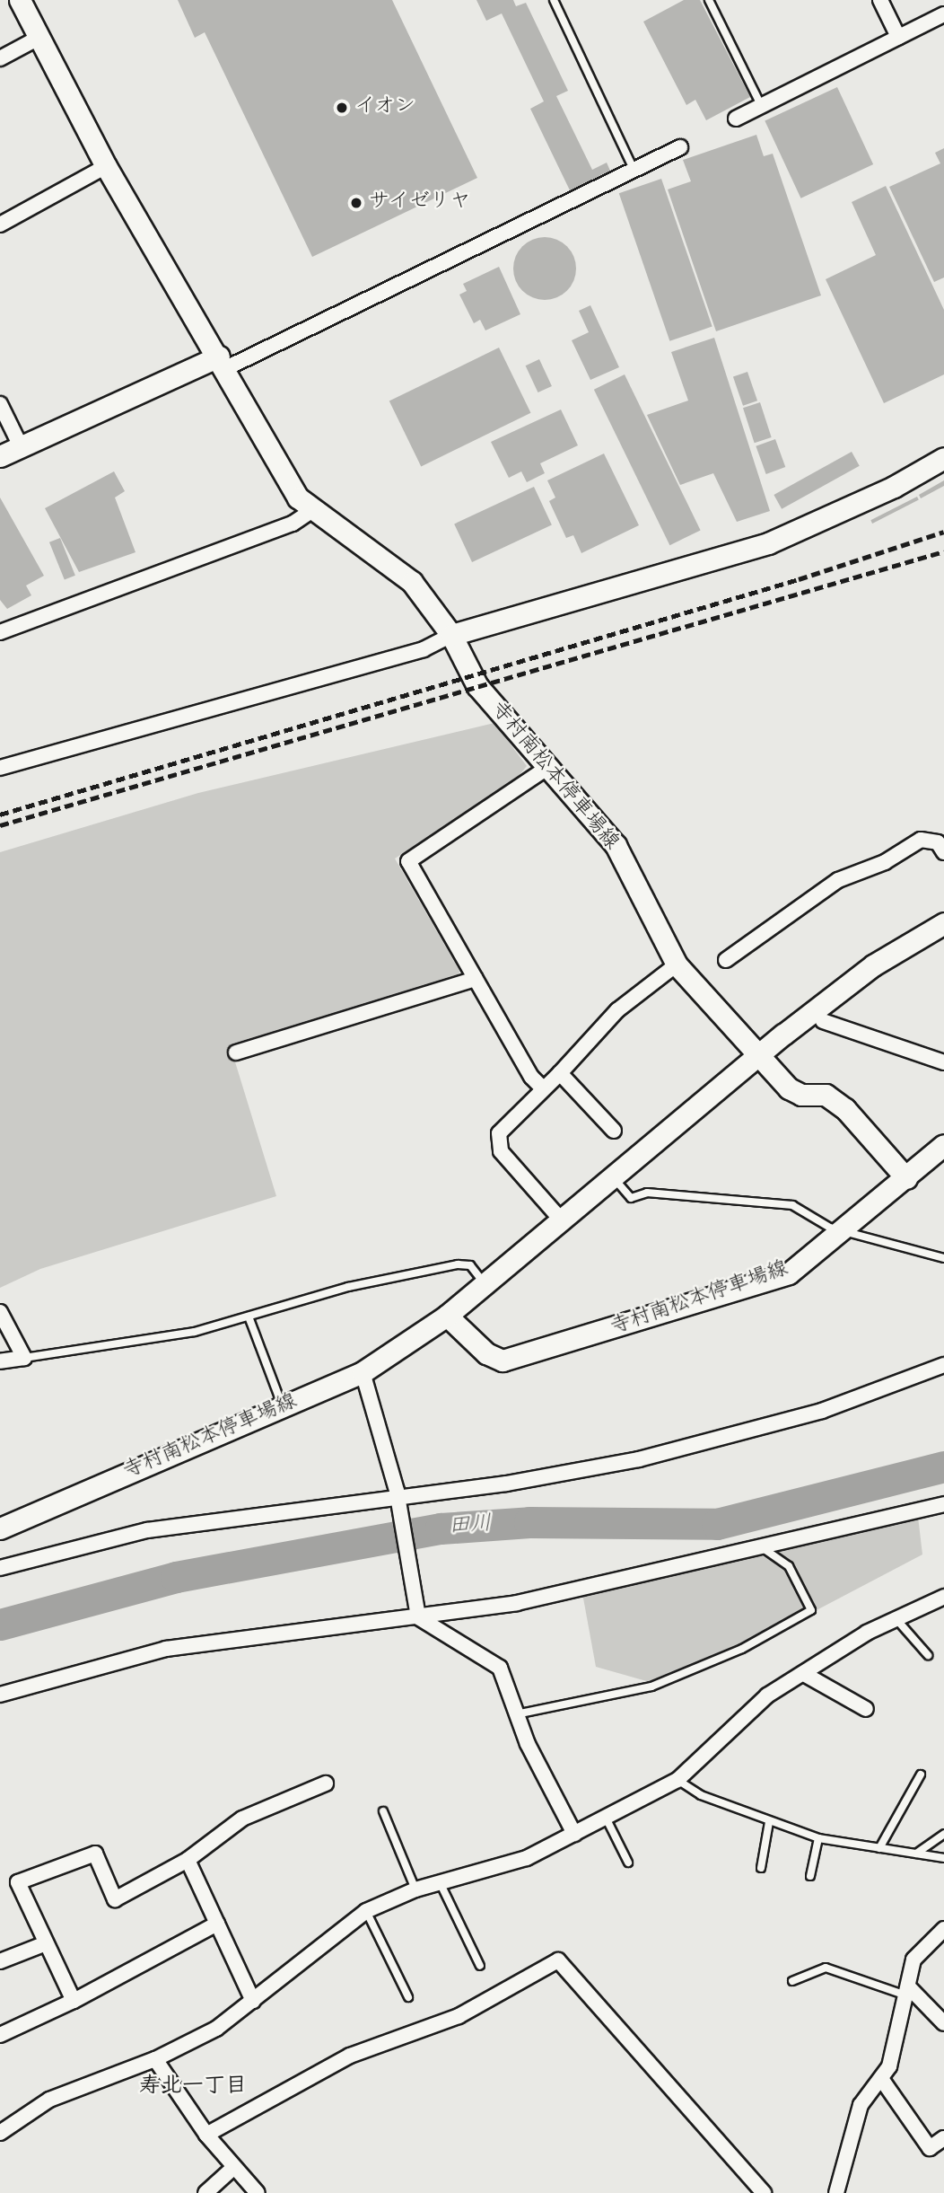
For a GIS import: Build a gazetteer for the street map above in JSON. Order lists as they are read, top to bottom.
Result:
{
  "streets": {
    "main road": ["寺村南松本停車場線"]
  },
  "districts": ["寿北一丁目"],
  "water": ["田川"],
  "places": ["イオン", "サイゼリヤ"]
}
